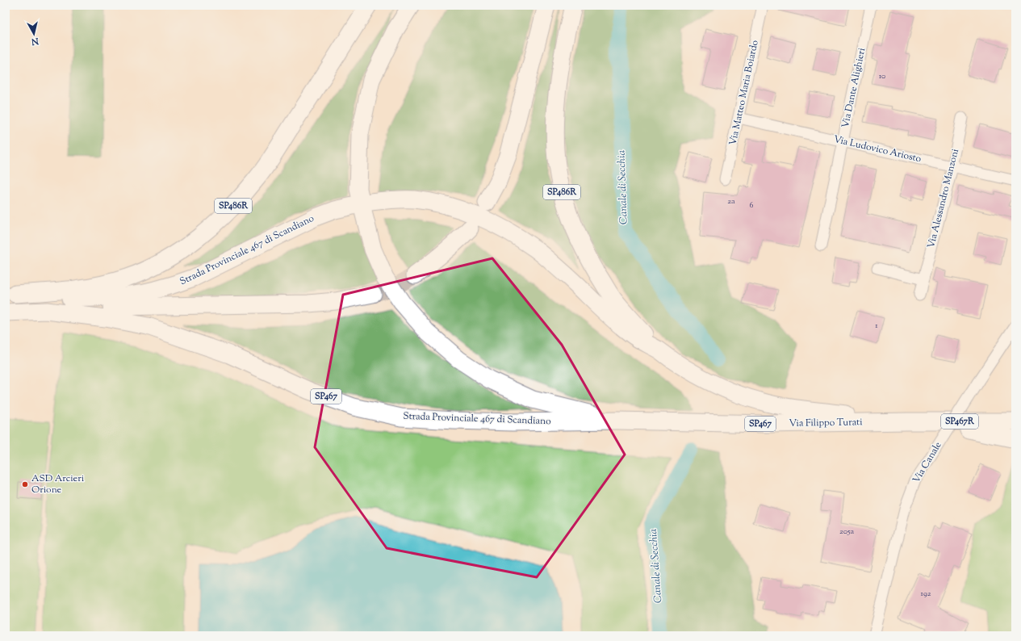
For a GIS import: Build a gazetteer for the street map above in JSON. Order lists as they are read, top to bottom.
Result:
{
  "streets": {
    "main road": [
      "SP486R",
      "Strada Provinciale 467 di Scandiano",
      "SP467",
      "SP467R",
      "Via Filippo Turati"
    ],
    "street": [
      "Via Dante Alighieri",
      "Via Matteo Maria Boiardo",
      "Via Ludovico Ariosto",
      "Via Alessandro Manzoni",
      "Via Canale"
    ]
  },
  "crossings": [
    ["Via Dante Alighieri", "Via Ludovico Ariosto"],
    ["Via Matteo Maria Boiardo", "Via Ludovico Ariosto"],
    ["Via Ludovico Ariosto", "Via Alessandro Manzoni"],
    ["SP486R", "Strada Provinciale 467 di Scandiano"],
    ["Strada Provinciale 467 di Scandiano", "Via Filippo Turati"]
  ],
  "water": ["Canale di Secchia"],
  "places": ["ASD Arcieri Orione"],
  "house_numbers": [
    "10",
    "2a",
    "6",
    "1",
    "205a",
    "192"
  ],
  "north": "bottom"
}
